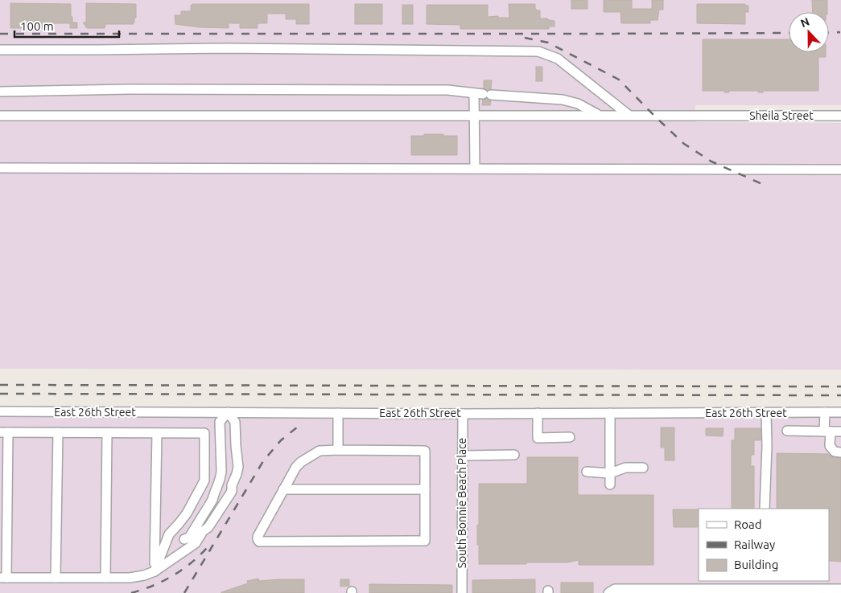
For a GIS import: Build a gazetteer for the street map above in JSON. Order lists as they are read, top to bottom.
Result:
{
  "streets": {
    "street": ["Sheila Street", "East 26th Street", "South Bonnie Beach Place"]
  },
  "crossings": [
    ["East 26th Street", "South Bonnie Beach Place"]
  ],
  "legend": ["Road", "Railway", "Building"],
  "scale_bar": "100 m",
  "north": "top"
}
